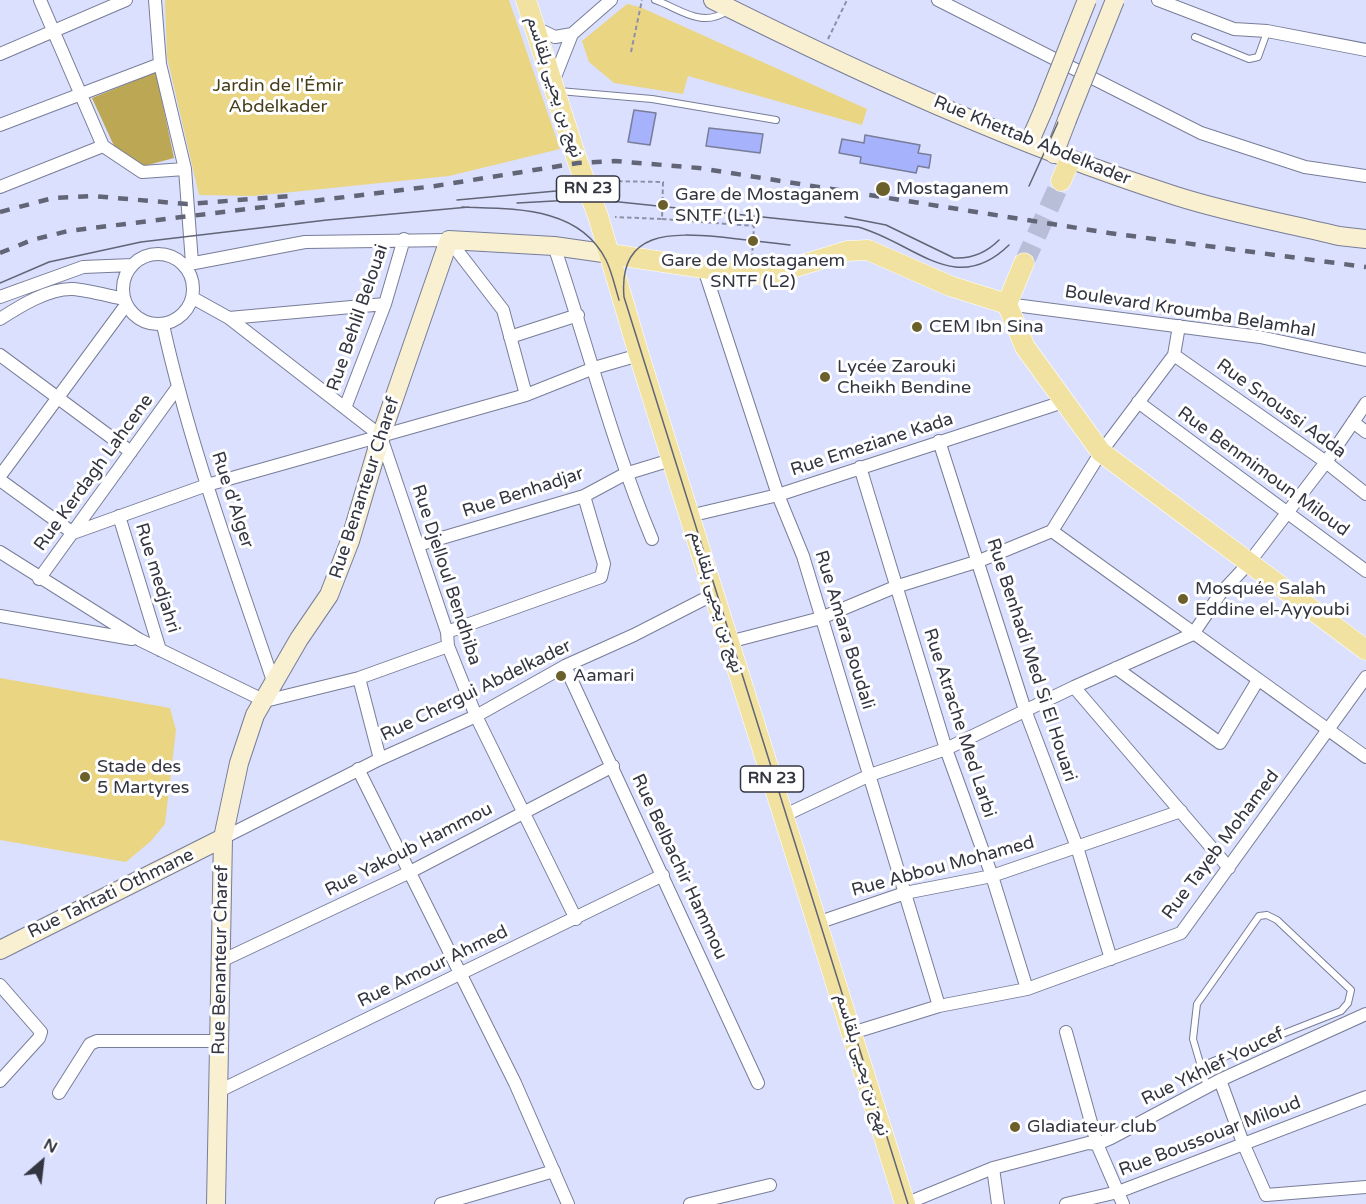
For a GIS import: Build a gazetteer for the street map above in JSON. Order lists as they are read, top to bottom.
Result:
{
  "streets": {
    "main road": [
      "نهج بن يحيى بلقاسم",
      "Rue Khettab Abdelkader",
      "RN 23",
      "Rue Benanteur Charef",
      "Rue Tahtati Othmane"
    ],
    "street": [
      "Boulevard Kroumba Belamhal",
      "Rue Behlil Belouai",
      "Rue Snoussi Adda",
      "Rue Emeziane Kada",
      "Rue Benmimoun Miloud",
      "Rue Kerdagh Lahcene",
      "Rue Benhadjar",
      "Rue d'Alger",
      "Rue Djelloul Bendhiba",
      "Rue medjahri",
      "Rue Amara Boudali",
      "Rue Benhadi Med Si El Houari",
      "Rue Chergui Abdelkader",
      "Rue Atrache Med Larbi",
      "Rue Tayeb Mohamed",
      "Rue Yakoub Hammou",
      "Rue Belbachir Hammou",
      "Rue Abbou Mohamed",
      "Rue Amour Ahmed",
      "Rue Ykhlef Youcef",
      "Rue Boussouar Miloud"
    ]
  },
  "crossings": [
    ["نهج بن يحيى بلقاسم", "Rue Emeziane Kada"],
    ["نهج بن يحيى بلقاسم", "Rue Benhadjar"],
    ["نهج بن يحيى بلقاسم", "Rue Chergui Abdelkader"],
    ["نهج بن يحيى بلقاسم", "Rue Tayeb Mohamed"],
    ["نهج بن يحيى بلقاسم", "Rue Abbou Mohamed"],
    ["نهج بن يحيى بلقاسم", "Rue Ykhlef Youcef"],
    ["Rue Emeziane Kada", "Rue Amara Boudali"],
    ["Rue Emeziane Kada", "Rue Benhadi Med Si El Houari"],
    ["Rue Emeziane Kada", "Rue Atrache Med Larbi"],
    ["Rue Kerdagh Lahcene", "Rue d'Alger"],
    ["Rue Benanteur Charef", "Rue d'Alger"],
    ["Rue Benanteur Charef", "Rue Djelloul Bendhiba"],
    ["Rue Benanteur Charef", "Rue Chergui Abdelkader"],
    ["Rue Benanteur Charef", "Rue Yakoub Hammou"],
    ["Rue Benanteur Charef", "Rue Tahtati Othmane"],
    ["Rue Benanteur Charef", "Rue Amour Ahmed"],
    ["Rue Benhadjar", "Rue Djelloul Bendhiba"],
    ["Rue Djelloul Bendhiba", "Rue Chergui Abdelkader"],
    ["Rue Djelloul Bendhiba", "Rue Yakoub Hammou"],
    ["Rue Djelloul Bendhiba", "Rue Amour Ahmed"],
    ["Rue Amara Boudali", "Rue Tayeb Mohamed"],
    ["Rue Amara Boudali", "Rue Abbou Mohamed"],
    ["Rue Benhadi Med Si El Houari", "Rue Tayeb Mohamed"],
    ["Rue Benhadi Med Si El Houari", "Rue Abbou Mohamed"],
    ["Rue Chergui Abdelkader", "Rue Belbachir Hammou"],
    ["Rue Chergui Abdelkader", "Rue Tahtati Othmane"],
    ["Rue Atrache Med Larbi", "Rue Tayeb Mohamed"],
    ["Rue Atrache Med Larbi", "Rue Abbou Mohamed"],
    ["Rue Yakoub Hammou", "Rue Belbachir Hammou"],
    ["Rue Belbachir Hammou", "Rue Amour Ahmed"]
  ],
  "parks": ["Jardin de l'Émir Abdelkader"],
  "places": [
    "Mostaganem",
    "Gare de Mostaganem SNTF (L1)",
    "Gare de Mostaganem SNTF (L2)",
    "CEM Ibn Sina",
    "Lycée Zarouki Cheikh Bendine",
    "Mosquée Salah Eddine el-Ayyoubi",
    "Aamari",
    "Stade des 5 Martyres",
    "Gladiateur club"
  ],
  "north": "top right"
}
